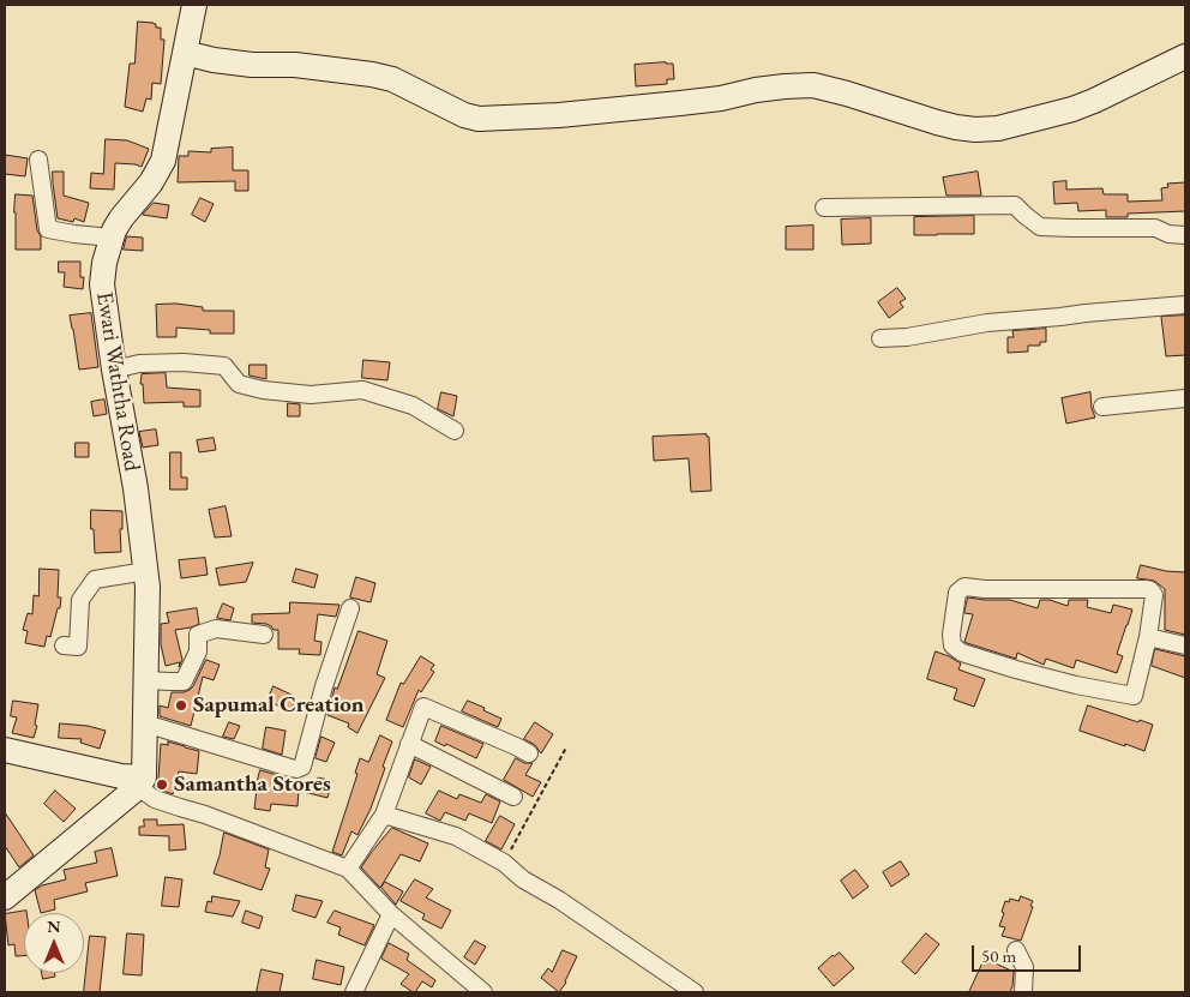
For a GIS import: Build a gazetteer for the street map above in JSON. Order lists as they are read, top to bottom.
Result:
{
  "streets": {
    "street": ["Ewari Waththa Road"]
  },
  "places": ["Sapumal Creation", "Samantha Stores"],
  "scale_bar": "50 m",
  "north": "top"
}
